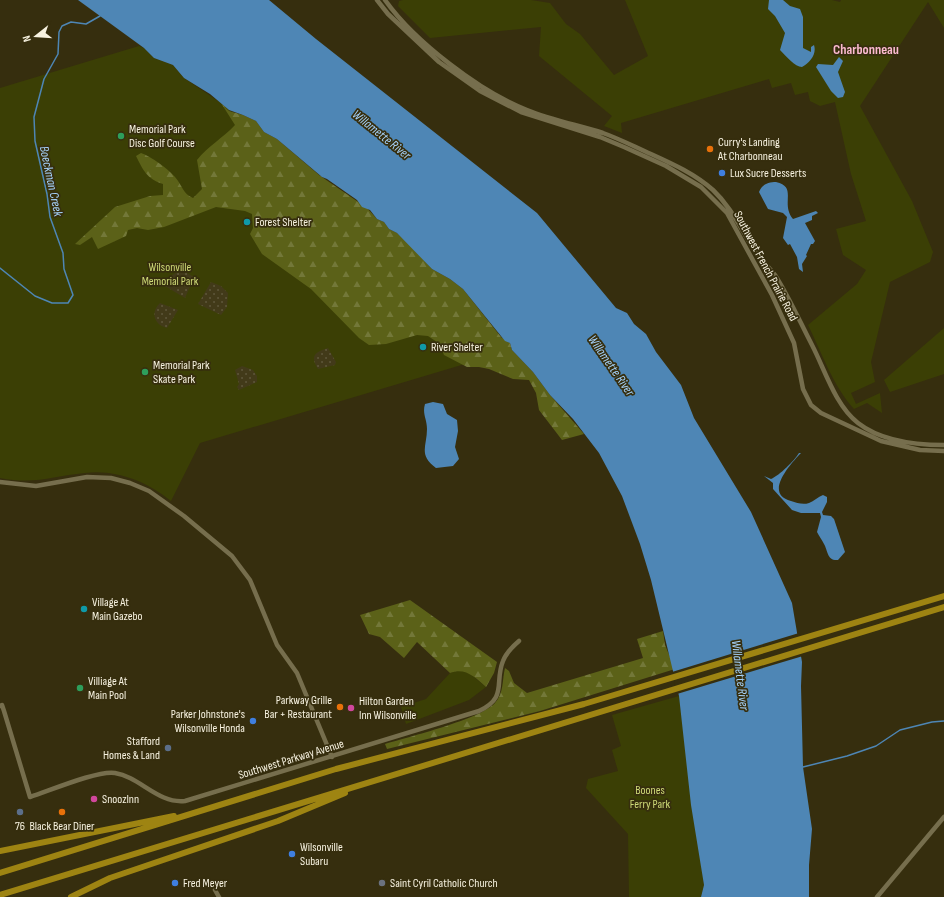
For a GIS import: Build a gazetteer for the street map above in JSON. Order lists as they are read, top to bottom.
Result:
{
  "streets": {
    "street": ["Southwest French Prairie Road", "Southwest Parkway Avenue"]
  },
  "districts": ["Charbonneau"],
  "water": ["Willamette River", "Boeckman Creek"],
  "parks": ["Wilsonville Memorial Park", "Boones Ferry Park"],
  "places": [
    "Memorial Park Disc Golf Course",
    "Curry's Landing At Charbonneau",
    "Lux Sucre Desserts",
    "Forest Shelter",
    "River Shelter",
    "Memorial Park Skate Park",
    "Village At Main Gazebo",
    "Villiage At Main Pool",
    "Parkway Grille Bar + Restaurant",
    "Hilton Garden Inn Wilsonville",
    "Parker Johnstone's Wilsonville Honda",
    "Stafford Homes & Land",
    "SnoozInn",
    "76",
    "Black Bear Diner",
    "Wilsonville Subaru",
    "Fred Meyer",
    "Saint Cyril Catholic Church"
  ],
  "north": "left"
}
